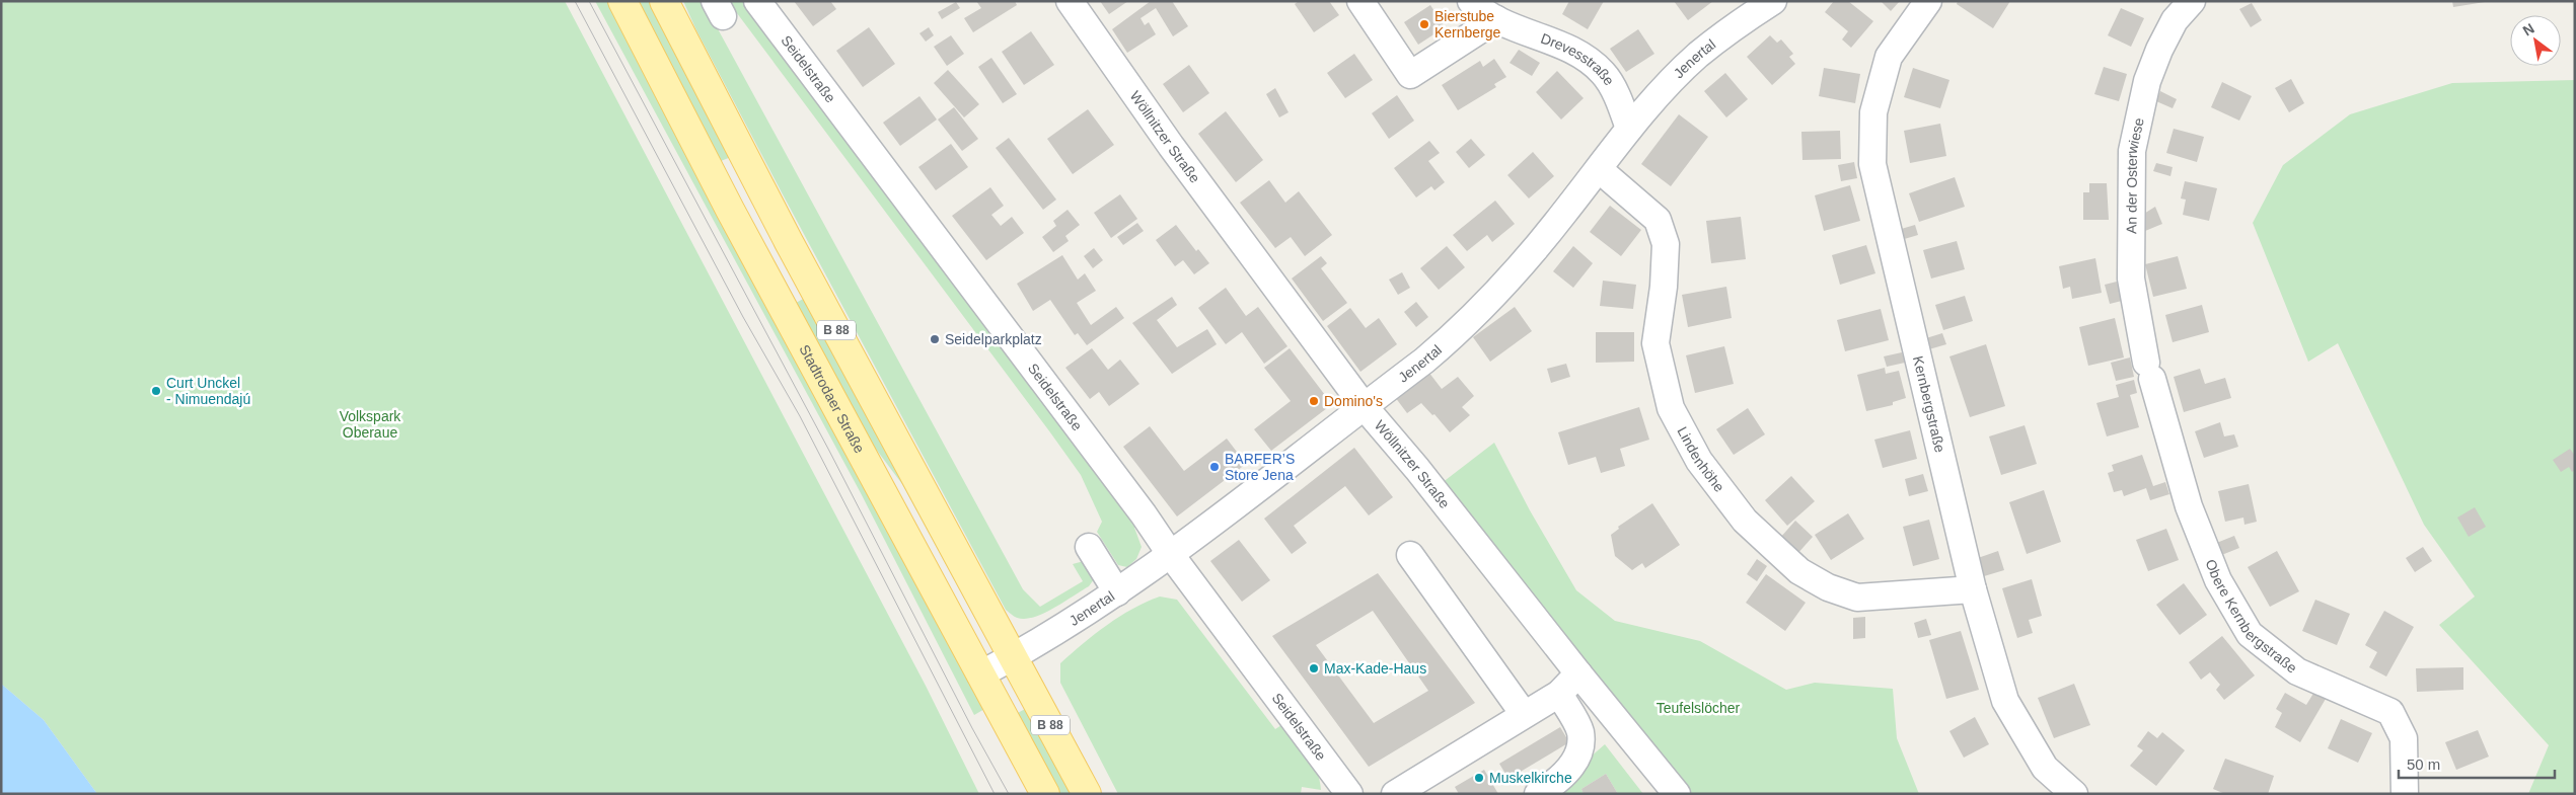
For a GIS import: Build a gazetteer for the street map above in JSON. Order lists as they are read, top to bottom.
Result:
{
  "streets": {
    "main road": ["B 88", "Stadtrodaer Straße"],
    "street": [
      "Jenertal",
      "Drevesstraße",
      "Seidelstraße",
      "Wöllnitzer Straße",
      "An der Osterwiese",
      "Kernbergstraße",
      "Lindenhöhe",
      "Obere Kernbergstraße"
    ]
  },
  "crossings": [
    ["Jenertal", "Drevesstraße"],
    ["Jenertal", "Seidelstraße"],
    ["Jenertal", "Wöllnitzer Straße"],
    ["Jenertal", "B 88"],
    ["Jenertal", "Stadtrodaer Straße"],
    ["Jenertal", "Lindenhöhe"],
    ["An der Osterwiese", "Obere Kernbergstraße"],
    ["Kernbergstraße", "Lindenhöhe"]
  ],
  "parks": ["Volkspark Oberaue", "Teufelslöcher"],
  "places": [
    "Bierstube Kernberge",
    "Seidelparkplatz",
    "Curt Unckel - Nimuendajú",
    "Domino's",
    "BARFER’S Store Jena",
    "Max-Kade-Haus",
    "Muskelkirche"
  ],
  "scale_bar": "50 m",
  "north": "top left"
}
